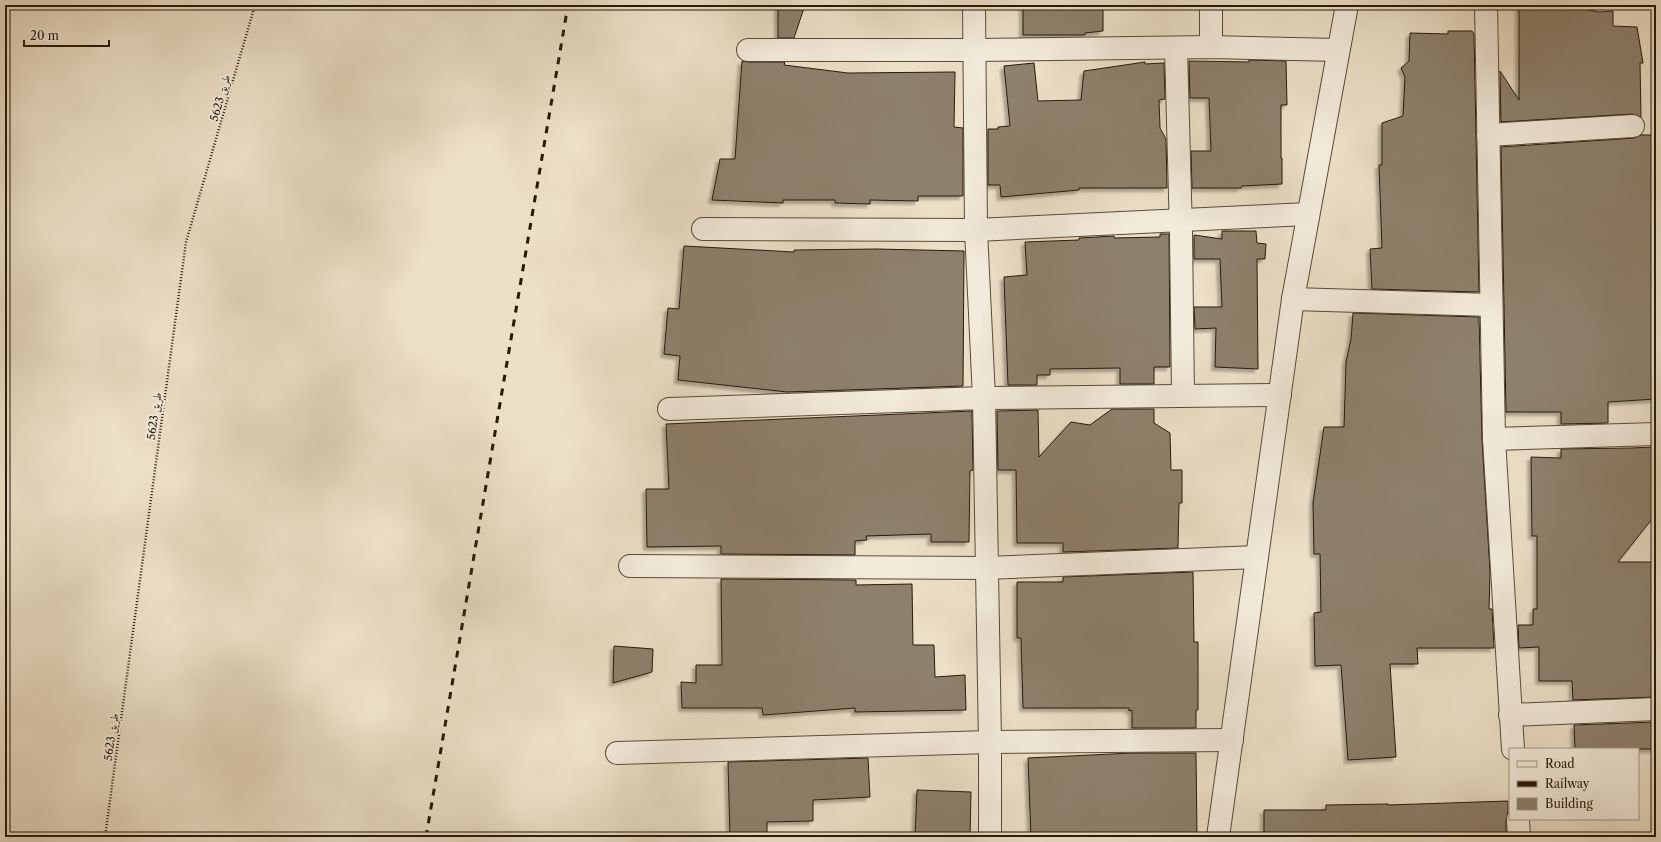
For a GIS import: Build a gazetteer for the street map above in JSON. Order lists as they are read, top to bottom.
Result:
{
  "streets": {
    "path": ["طريق 5623"]
  },
  "legend": ["Road", "Railway", "Building"],
  "scale_bar": "20 m"
}
